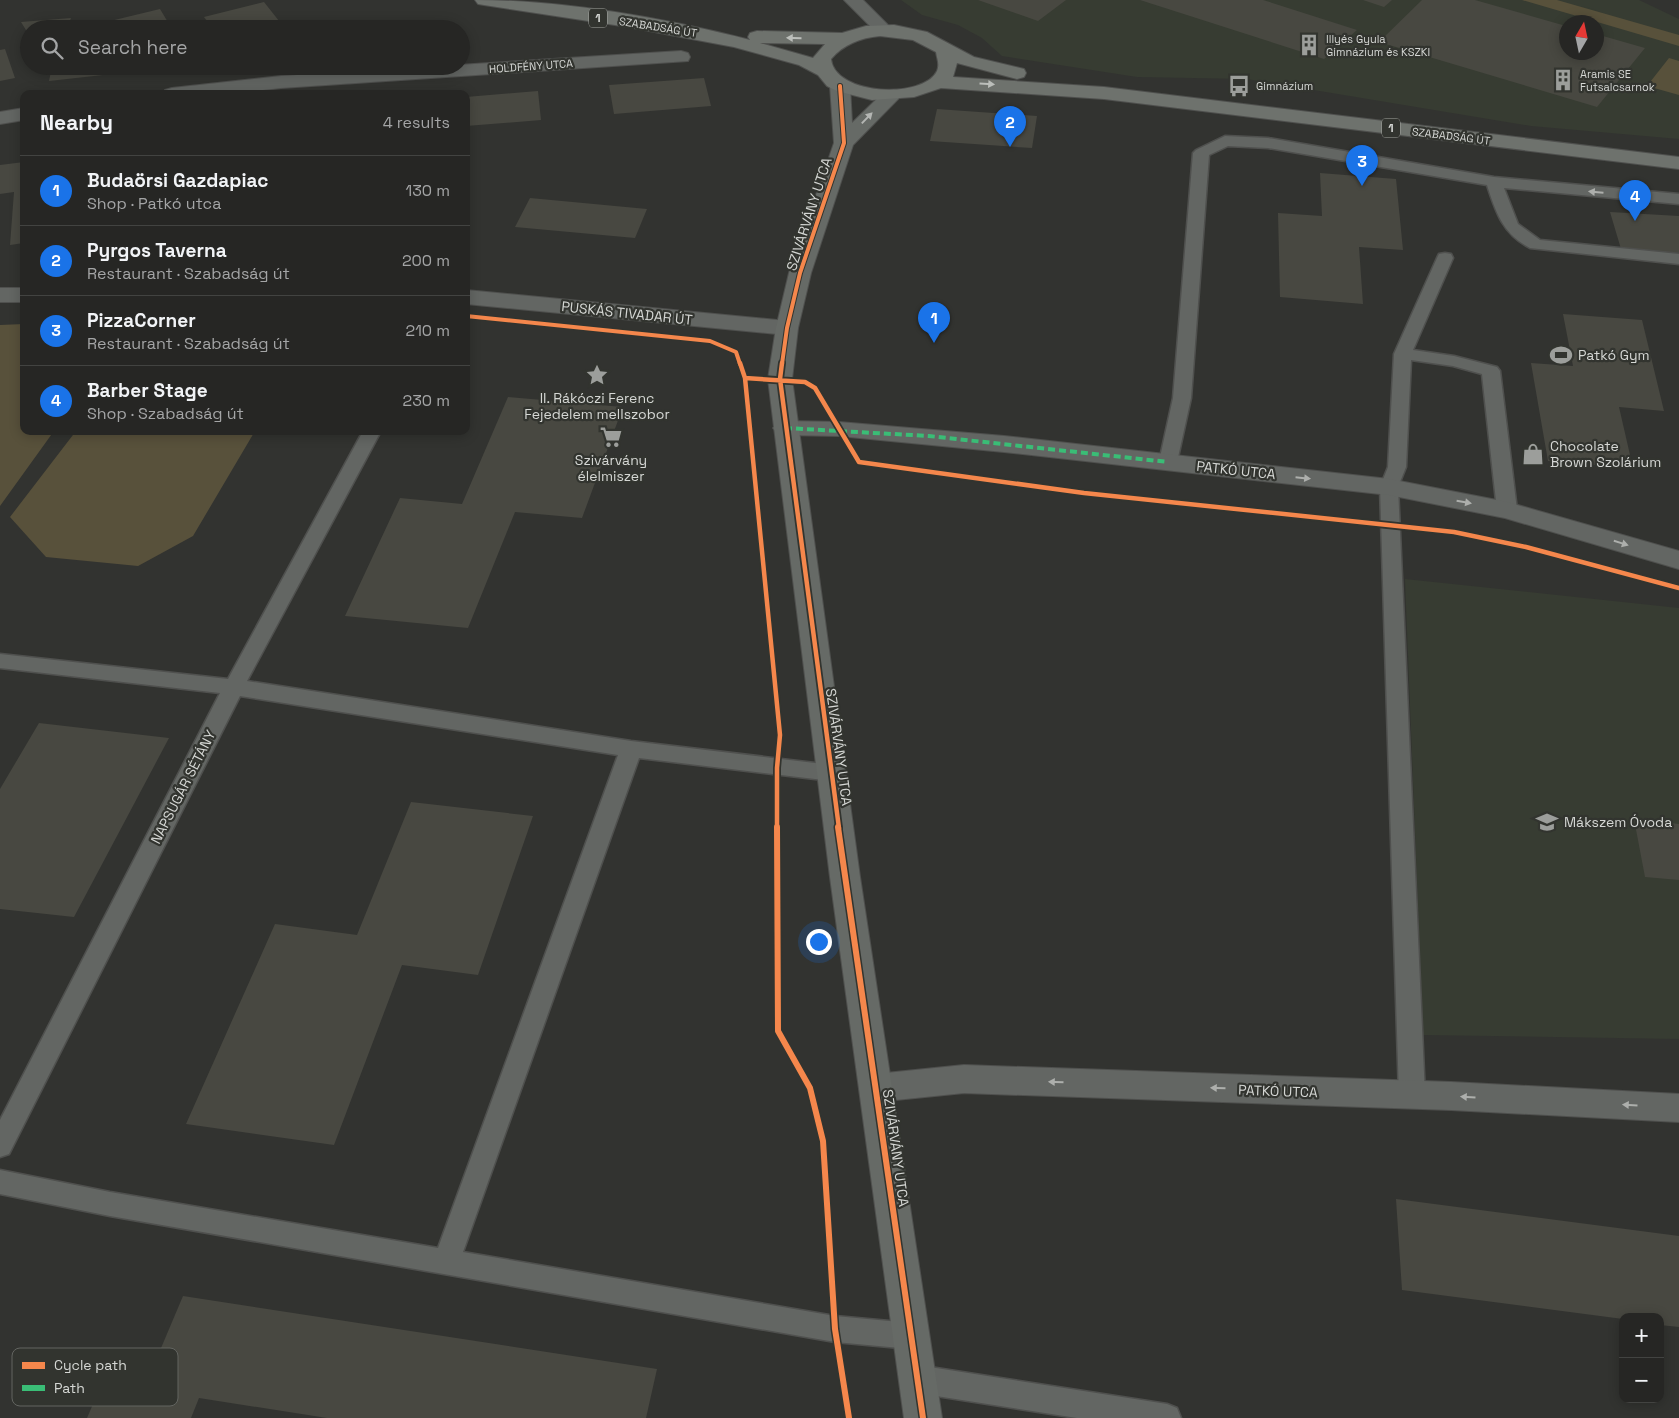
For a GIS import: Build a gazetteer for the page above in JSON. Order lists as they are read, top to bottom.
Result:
{
  "streets": {
    "main road": ["1", "SZABADSÁG ÚT"],
    "street": [
      "HOLDFÉNY UTCA",
      "SZIVÁRVÁNY UTCA",
      "PUSKÁS TIVADAR ÚT",
      "PATKÓ UTCA"
    ],
    "lane": ["NAPSUGÁR SÉTÁNY"]
  },
  "crossings": [
    ["SZABADSÁG ÚT", "SZIVÁRVÁNY UTCA"],
    ["SZIVÁRVÁNY UTCA", "PUSKÁS TIVADAR ÚT"],
    ["SZIVÁRVÁNY UTCA", "PATKÓ UTCA"]
  ],
  "places": {
    "building": ["Illyés Gyula Gimnázium és KSZKI", "Aramis SE Futsalcsarnok"],
    "bus stop": ["Gimnázium"],
    "sports": ["Patkó Gym"],
    "place": ["II. Rákóczi Ferenc Fejedelem mellszobor"],
    "supermarket": ["Szivárvány élelmiszer"],
    "shop": ["Chocolate Brown Szolárium"],
    "school or university": ["Mákszem Óvoda"]
  },
  "legend": ["Cycle path", "Path"],
  "north": "top",
  "page": {
    "search": "Search here",
    "heading": ["Nearby", "4 results"],
    "pins": [
      "2",
      "3",
      "4",
      "1"
    ],
    "list": [
      {
        "mark": "1",
        "name": "Budaörsi Gazdapiac",
        "note": "Shop · Patkó utca",
        "value": "130 m"
      },
      {
        "mark": "2",
        "name": "Pyrgos Taverna",
        "note": "Restaurant · Szabadság út",
        "value": "200 m"
      },
      {
        "mark": "3",
        "name": "PizzaCorner",
        "note": "Restaurant · Szabadság út",
        "value": "210 m"
      },
      {
        "mark": "4",
        "name": "Barber Stage",
        "note": "Shop · Szabadság út",
        "value": "230 m"
      }
    ],
    "map_buttons": ["+", "−"]
  }
}
